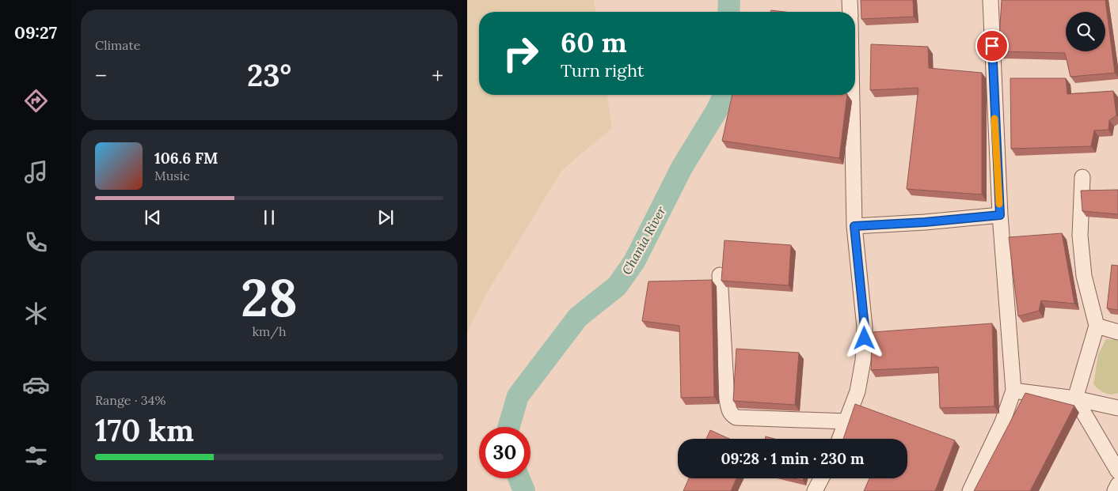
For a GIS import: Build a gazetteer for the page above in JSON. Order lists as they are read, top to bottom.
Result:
{
  "water": ["Chania River"],
  "page": {
    "tabs": "09:27",
    "tile": [
      "Climate",
      ["28", "km/h"],
      ["Range · 34%", "170 km"]
    ],
    "turn": ["60 m", "Turn right"],
    "heat": ["−", "23°", "+"],
    "song": ["106.6 FM", "Music"],
    "limit": "30",
    "trip": "09:28 · 1 min · 230 m"
  }
}
